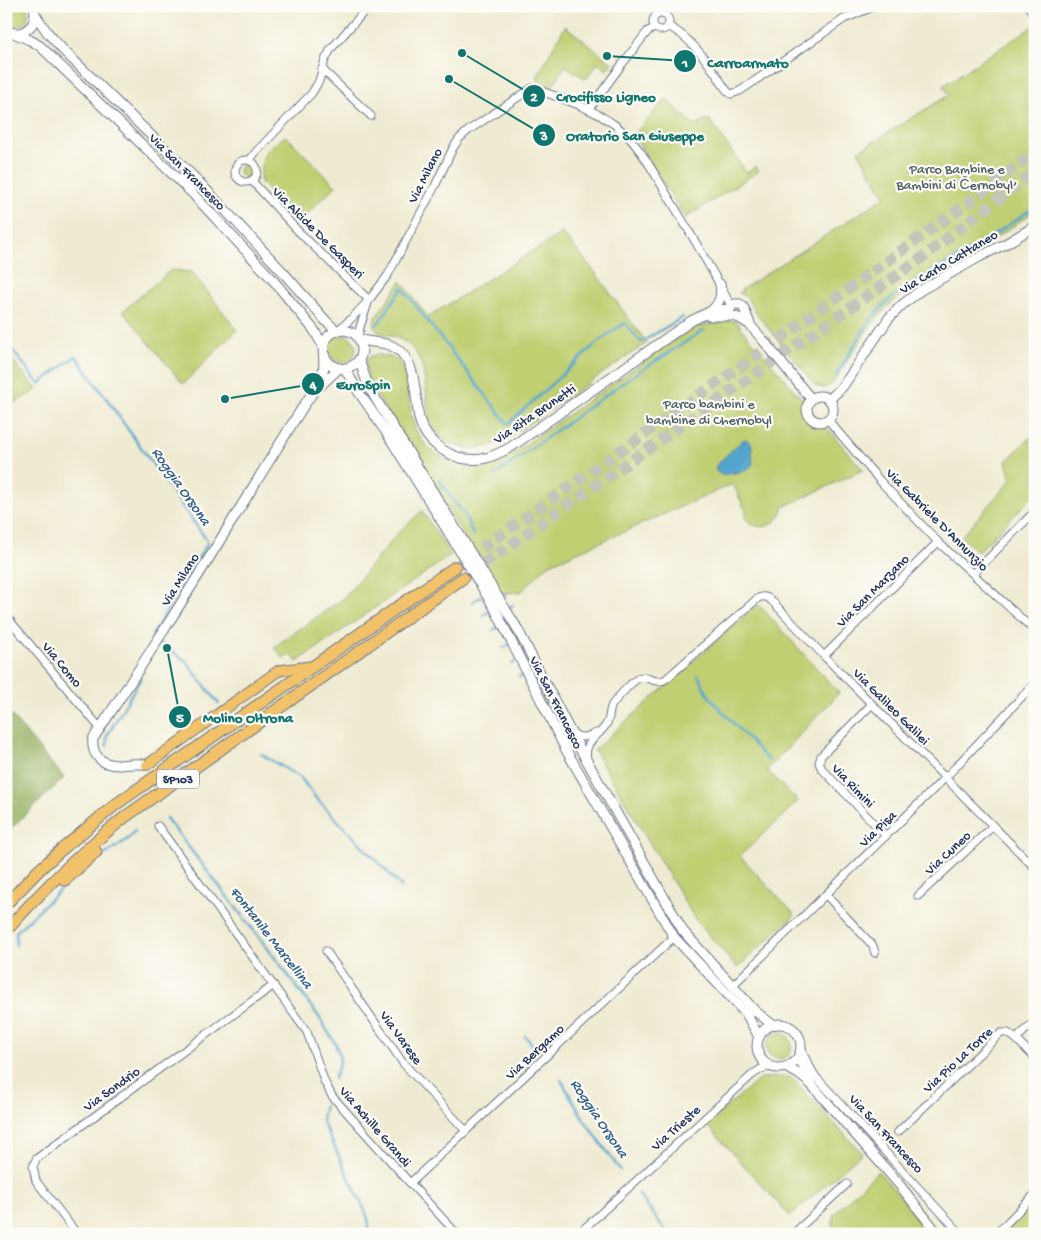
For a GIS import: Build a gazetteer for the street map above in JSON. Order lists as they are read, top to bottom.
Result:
{
  "streets": {
    "highway": ["SP103"],
    "street": [
      "Via San Francesco",
      "Via Milano",
      "Via Alcide De Gasperi",
      "Via Carlo Cattaneo",
      "Via Rita Brunetti",
      "Via Gabriele D'Annunzio",
      "Via San Marzano",
      "Via Como",
      "Via Galileo Galilei",
      "Via Rimini",
      "Via Pisa",
      "Via Cuneo",
      "Via Varese",
      "Via Bergamo",
      "Via Pio La Torre",
      "Via Sondrio",
      "Via Achille Grandi",
      "Via Trieste"
    ]
  },
  "crossings": [
    ["Via San Francesco", "Via Milano"],
    ["Via San Francesco", "Via Pisa"],
    ["Via San Francesco", "Via Bergamo"],
    ["Via San Francesco", "Via Trieste"],
    ["Via Milano", "Via Alcide De Gasperi"],
    ["Via Milano", "Via Como"],
    ["Via Carlo Cattaneo", "Via Gabriele D'Annunzio"],
    ["Via Gabriele D'Annunzio", "Via San Marzano"],
    ["Via San Marzano", "Via Galileo Galilei"],
    ["Via Galileo Galilei", "Via Rimini"],
    ["Via Galileo Galilei", "Via Pisa"],
    ["Via Galileo Galilei", "Via Cuneo"],
    ["Via Rimini", "Via Pisa"],
    ["Via Varese", "Via Bergamo"],
    ["Via Bergamo", "Via Achille Grandi"],
    ["Via Sondrio", "Via Achille Grandi"]
  ],
  "water": ["Roggia Orsona", "Fontanile Marcellina"],
  "parks": ["Parco Bambine e Bambini di Černobyl’", "Parco bambini e bambine di Chernobyl"],
  "places": [
    "Crocifisso Ligneo",
    "Carroarmato",
    "Oratorio San Giuseppe",
    "EuroSpin",
    "Molino Oltrona"
  ]
}
